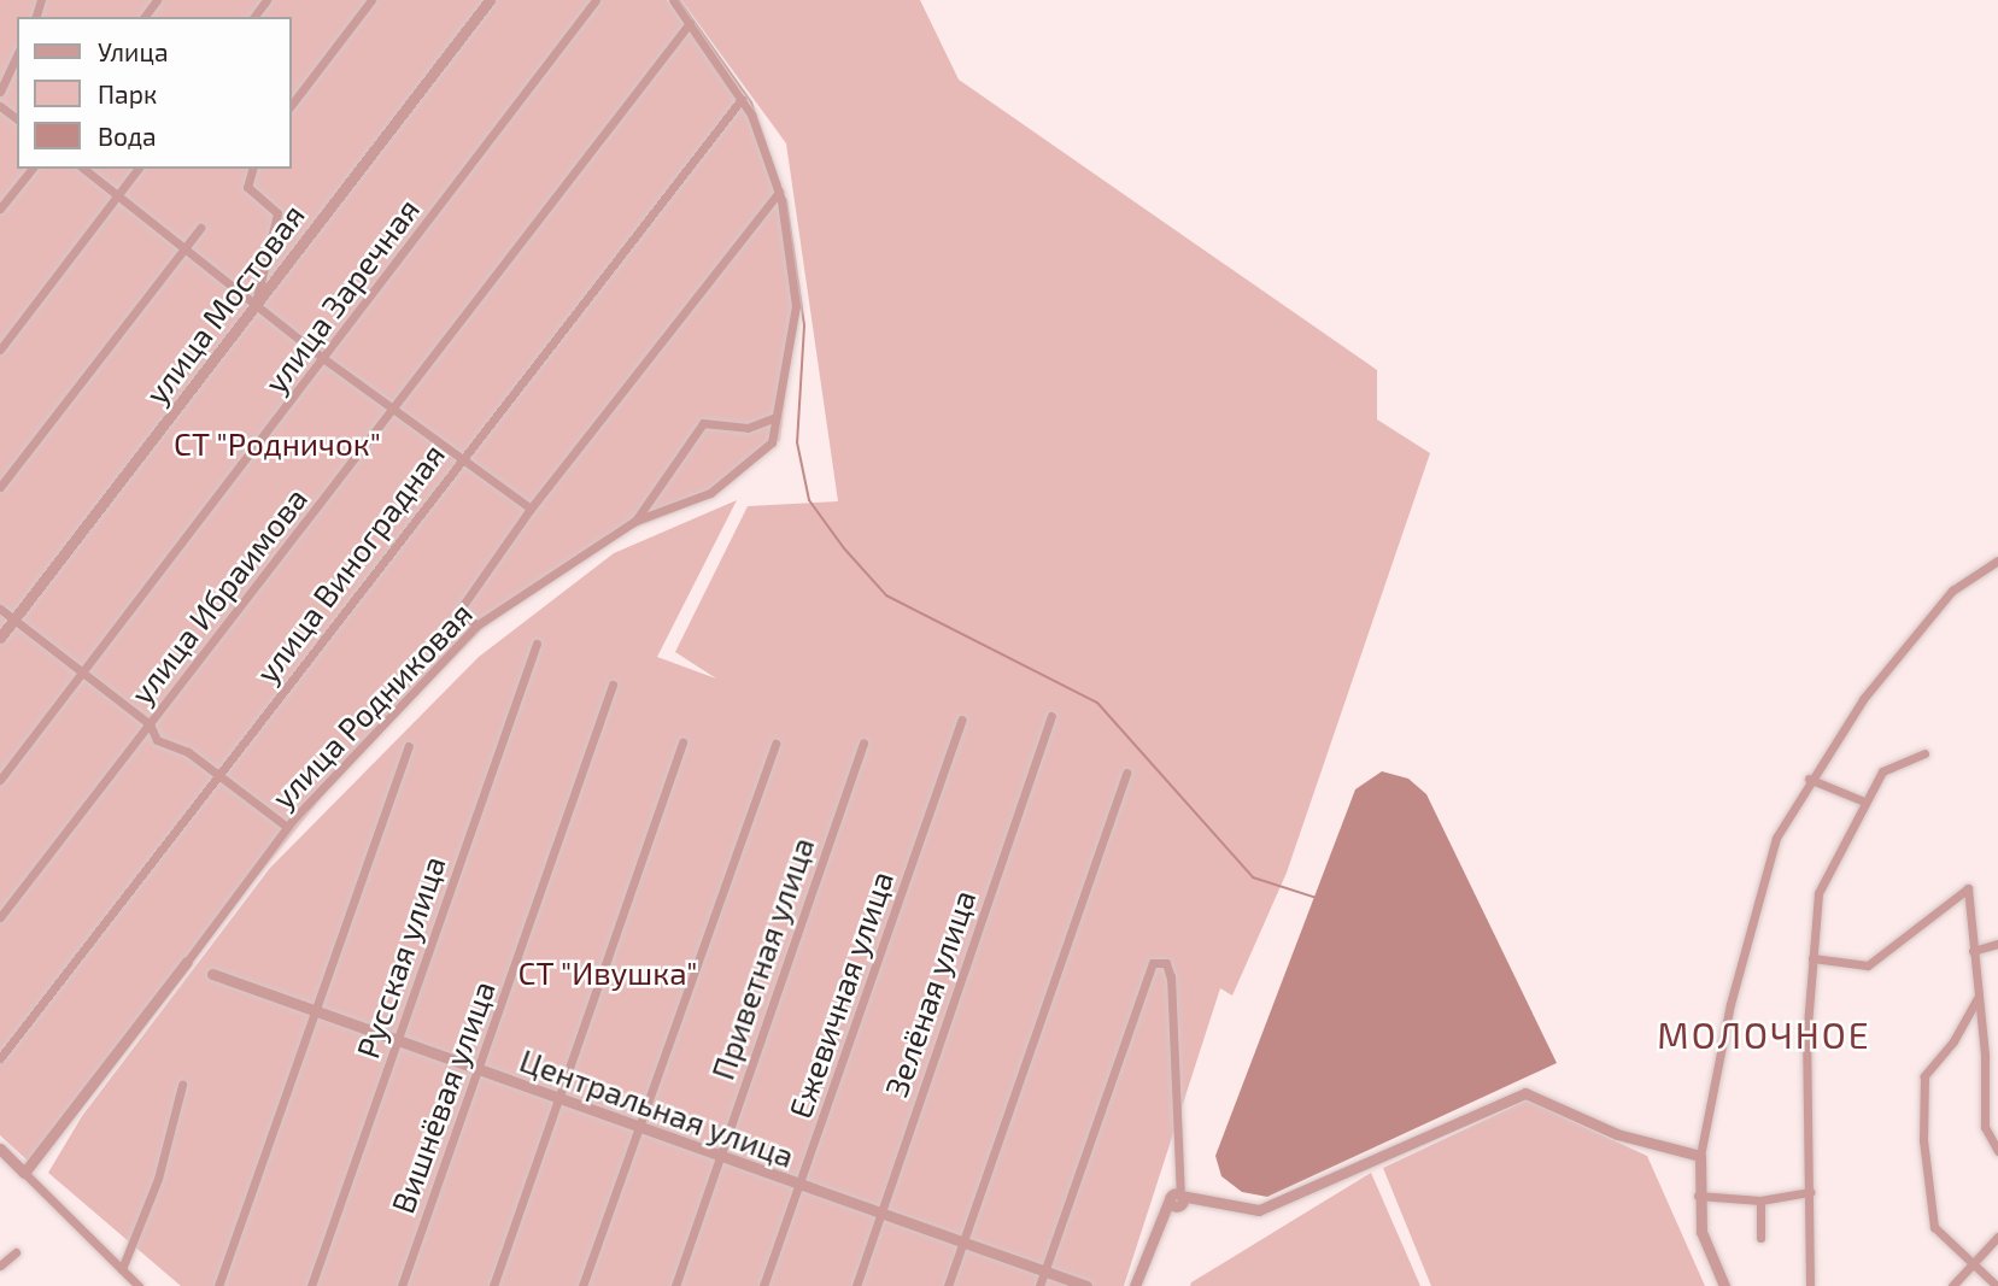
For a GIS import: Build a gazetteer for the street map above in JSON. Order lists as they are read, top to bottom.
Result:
{
  "streets": {
    "street": [
      "улица Заречная",
      "улица Мостовая",
      "улица Виноградная",
      "улица Ибраимова",
      "улица Родниковая",
      "Русская улица",
      "Приветная улица",
      "Зелёная улица",
      "Ежевичная улица",
      "Вишнёвая улица",
      "Центральная улица"
    ]
  },
  "crossings": [
    ["улица Виноградная", "улица Родниковая"],
    ["улица Ибраимова", "улица Родниковая"],
    ["Русская улица", "Центральная улица"],
    ["Приветная улица", "Центральная улица"],
    ["Зелёная улица", "Центральная улица"],
    ["Ежевичная улица", "Центральная улица"],
    ["Вишнёвая улица", "Центральная улица"]
  ],
  "districts": ["МОЛОЧНОЕ"],
  "parks": ["СТ \"Родничок\"", "СТ \"Ивушка\""],
  "legend": ["Улица", "Парк", "Вода"]
}
